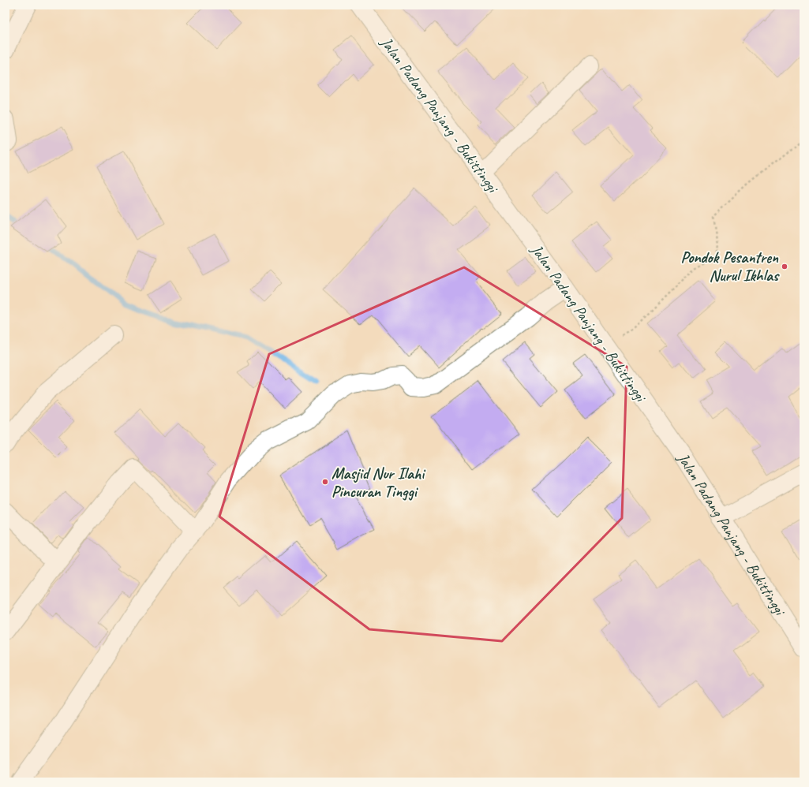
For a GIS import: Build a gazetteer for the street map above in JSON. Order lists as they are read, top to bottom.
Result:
{
  "streets": {
    "main road": ["Jalan Padang Panjang - Bukittinggi"]
  },
  "places": ["Pondok Pesantren Nurul Ikhlas", "Masjid Nur Ilahi Pincuran Tinggi"]
}
